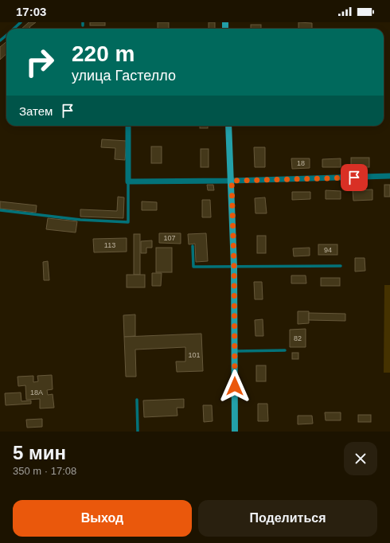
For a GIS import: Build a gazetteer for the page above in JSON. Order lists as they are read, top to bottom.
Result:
{
  "house_numbers": [
    "18",
    "107",
    "113",
    "94",
    "82",
    "101",
    "18А"
  ],
  "page": {
    "status": "17:03",
    "turn": ["220 m", "улица Гастелло"],
    "then": "Затем",
    "heading": ["5 мин", "350 m · 17:08"],
    "buttons": ["Выход", "Поделиться"]
  }
}
